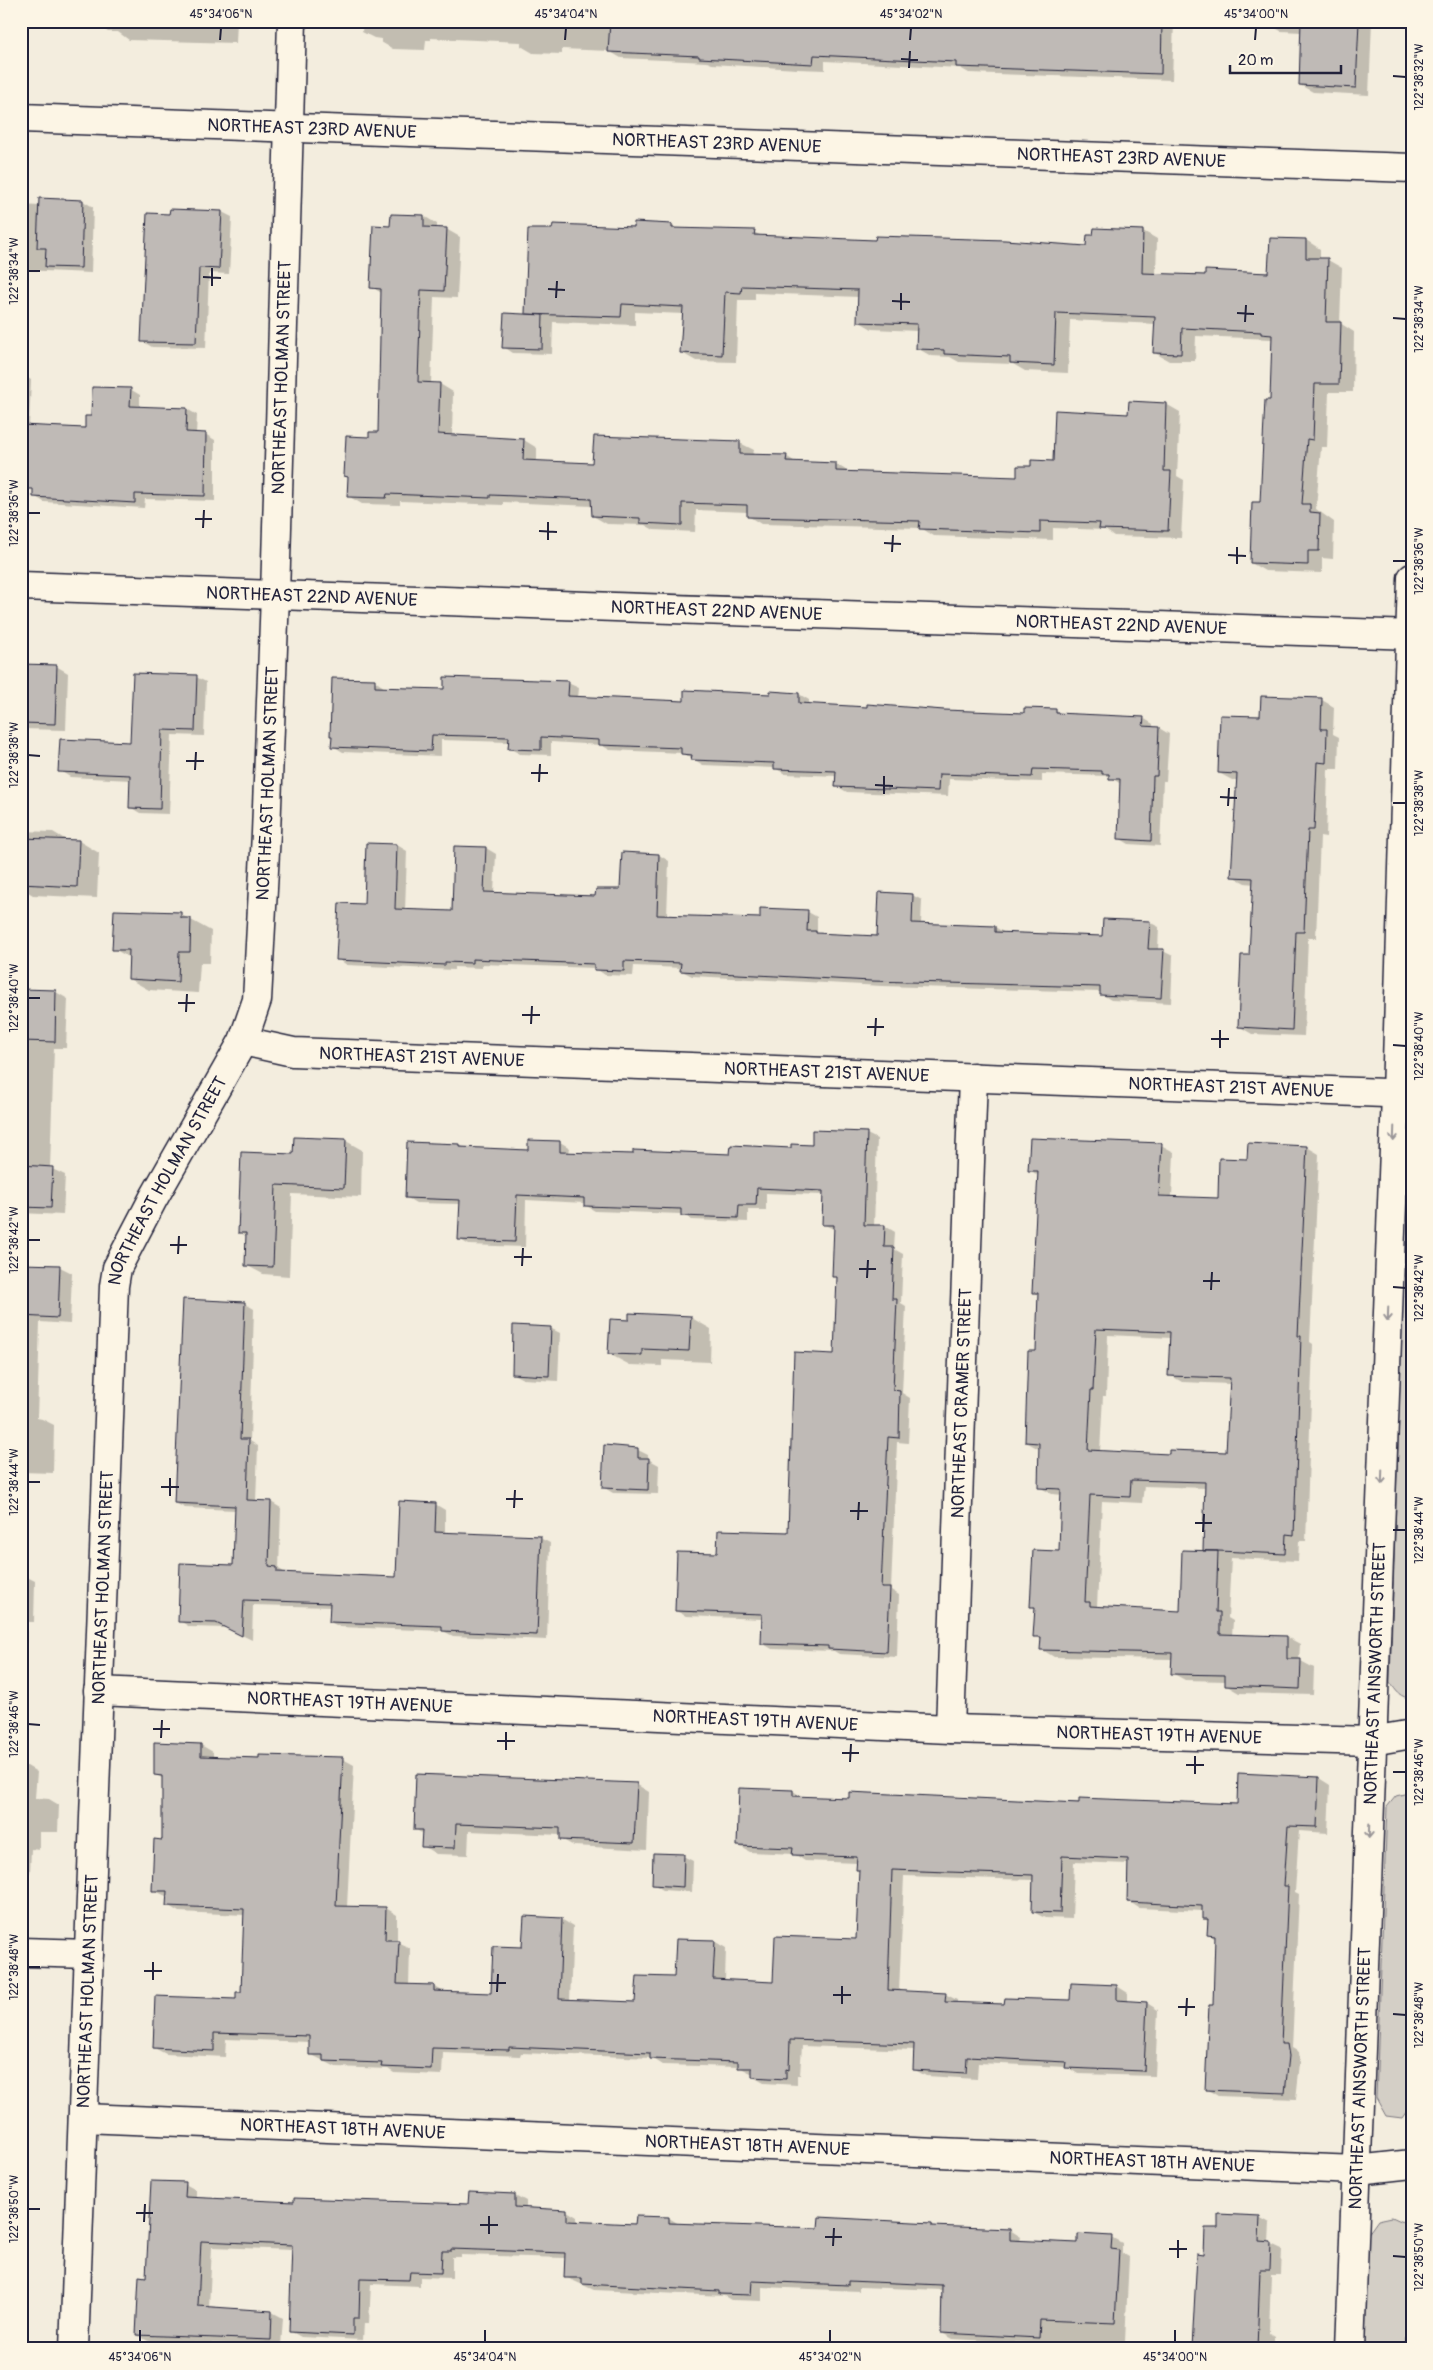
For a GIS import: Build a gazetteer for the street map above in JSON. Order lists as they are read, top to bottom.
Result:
{
  "streets": {
    "street": [
      "NORTHEAST 23RD AVENUE",
      "NORTHEAST HOLMAN STREET",
      "NORTHEAST 22ND AVENUE",
      "NORTHEAST 21ST AVENUE",
      "NORTHEAST CRAMER STREET",
      "NORTHEAST AINSWORTH STREET",
      "NORTHEAST 19TH AVENUE",
      "NORTHEAST 18TH AVENUE"
    ]
  },
  "crossings": [
    ["NORTHEAST 23RD AVENUE", "NORTHEAST HOLMAN STREET"],
    ["NORTHEAST HOLMAN STREET", "NORTHEAST 22ND AVENUE"],
    ["NORTHEAST HOLMAN STREET", "NORTHEAST 21ST AVENUE"],
    ["NORTHEAST HOLMAN STREET", "NORTHEAST 19TH AVENUE"],
    ["NORTHEAST HOLMAN STREET", "NORTHEAST 18TH AVENUE"],
    ["NORTHEAST 22ND AVENUE", "NORTHEAST AINSWORTH STREET"],
    ["NORTHEAST 21ST AVENUE", "NORTHEAST CRAMER STREET"],
    ["NORTHEAST 21ST AVENUE", "NORTHEAST AINSWORTH STREET"],
    ["NORTHEAST CRAMER STREET", "NORTHEAST 19TH AVENUE"],
    ["NORTHEAST AINSWORTH STREET", "NORTHEAST 19TH AVENUE"],
    ["NORTHEAST AINSWORTH STREET", "NORTHEAST 18TH AVENUE"]
  ],
  "one_way": ["NORTHEAST AINSWORTH STREET"],
  "scale_bar": "20 m",
  "coordinates": [
    "45°34'06\"N",
    "45°34'04\"N",
    "45°34'02\"N",
    "45°34'00\"N",
    "122°38'32\"W",
    "122°38'34\"W",
    "122°38'36\"W",
    "122°38'38\"W",
    "122°38'40\"W",
    "122°38'42\"W",
    "122°38'44\"W",
    "122°38'46\"W",
    "122°38'48\"W",
    "122°38'50\"W"
  ]
}
